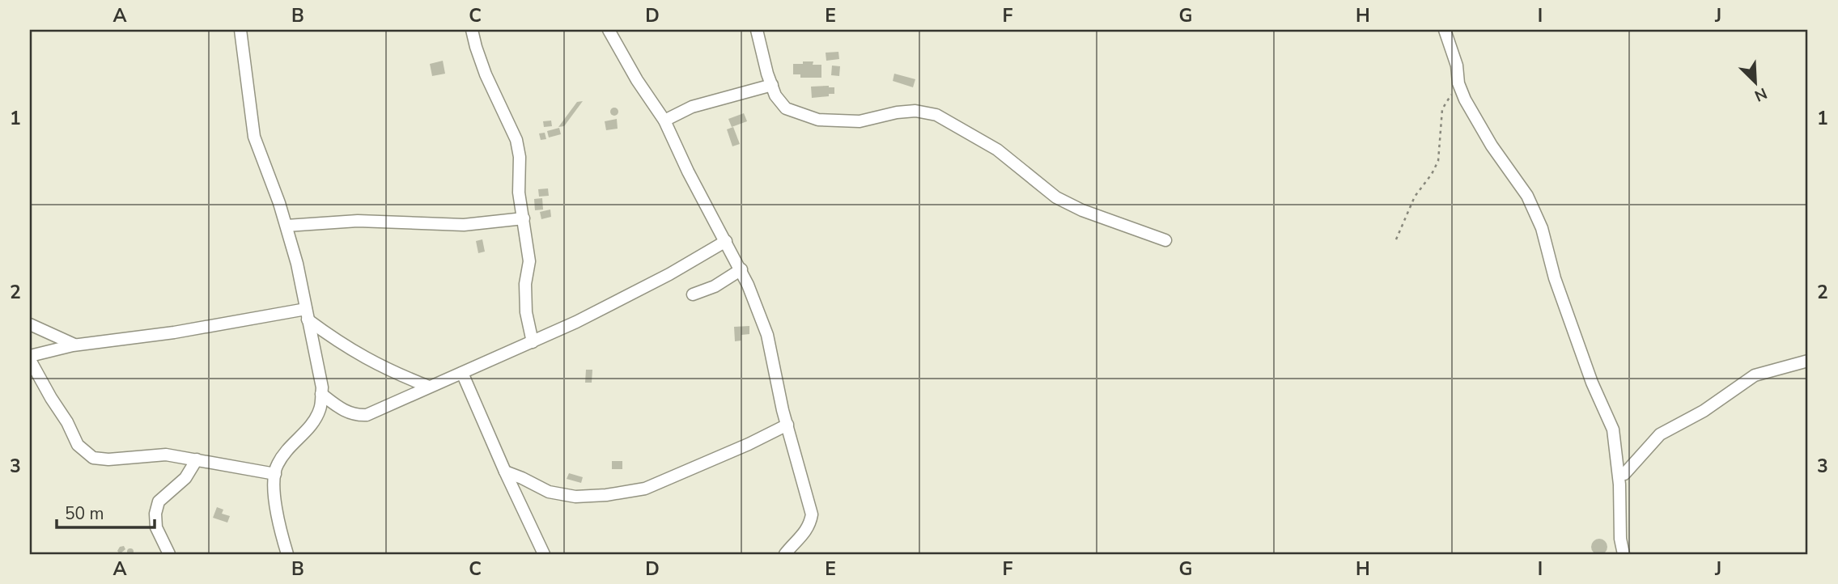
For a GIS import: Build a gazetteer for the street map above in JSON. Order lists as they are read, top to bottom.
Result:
{
  "scale_bar": "50 m",
  "north": "bottom right",
  "grid": {
    "columns": [
      "A",
      "B",
      "C",
      "D",
      "E",
      "F",
      "G",
      "H",
      "I",
      "J"
    ],
    "rows": ["1", "2", "3"]
  }
}
